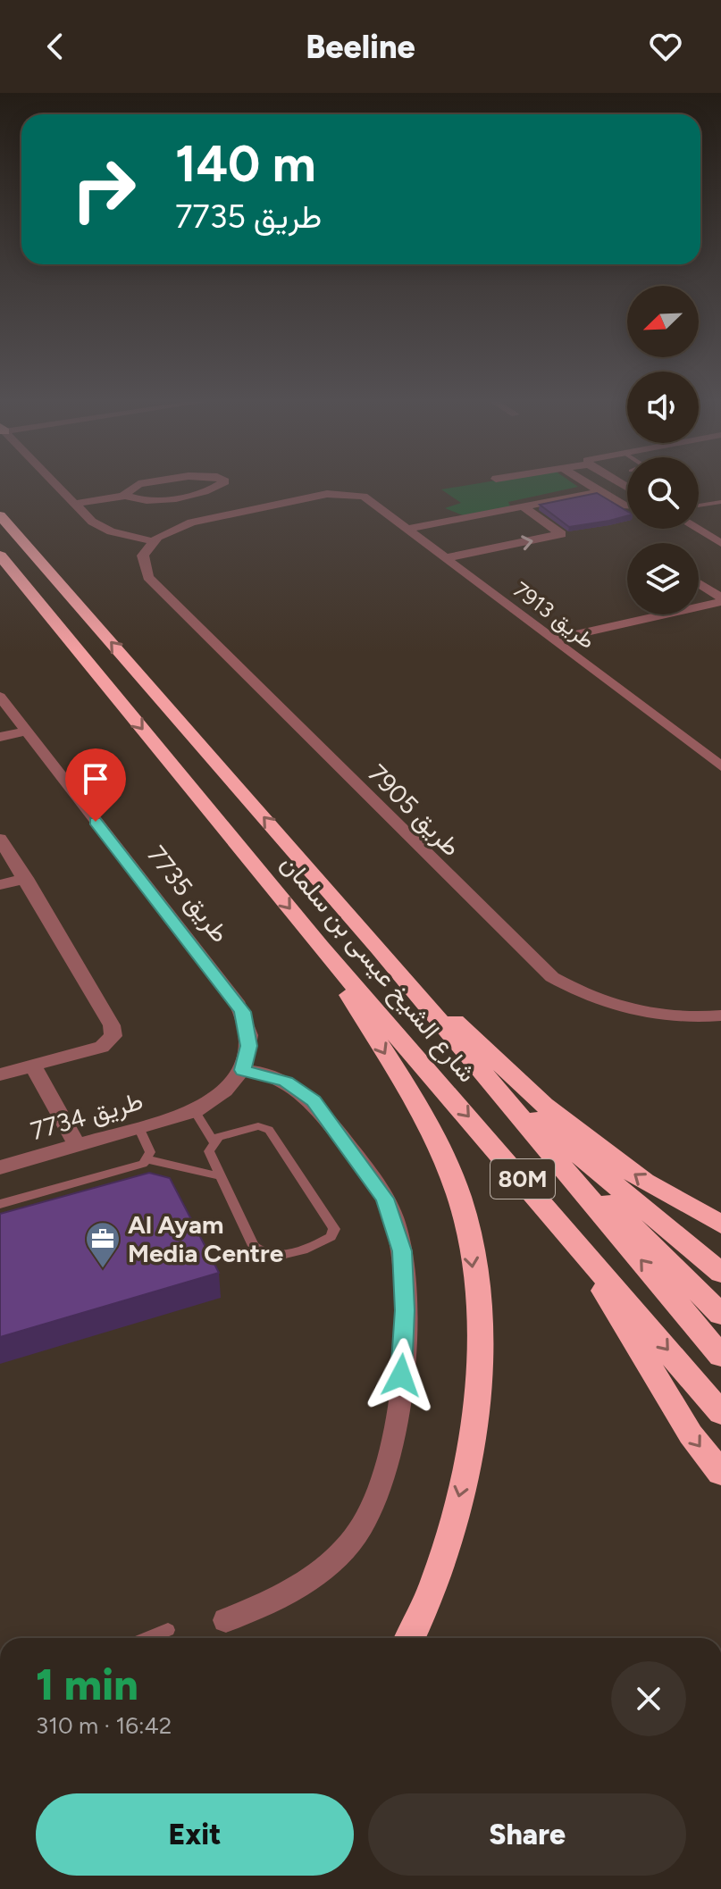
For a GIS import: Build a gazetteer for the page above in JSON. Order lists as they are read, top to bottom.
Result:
{
  "streets": {
    "highway": ["شارع الشيخ عيسى بن سلمان", "80M"],
    "street": [
      "طريق 7913",
      "طريق 7905",
      "طريق 7735",
      "طريق 7734"
    ]
  },
  "crossings": [
    ["طريق 7913", "طريق 7905"]
  ],
  "places": {
    "office": ["Al Ayam Media Centre"]
  },
  "north": "bottom left",
  "page": {
    "header": "Beeline",
    "turn": ["140 m", "طريق 7735"],
    "heading": ["1 min", "310 m · 16:42"],
    "buttons": ["Exit", "Share"]
  }
}
